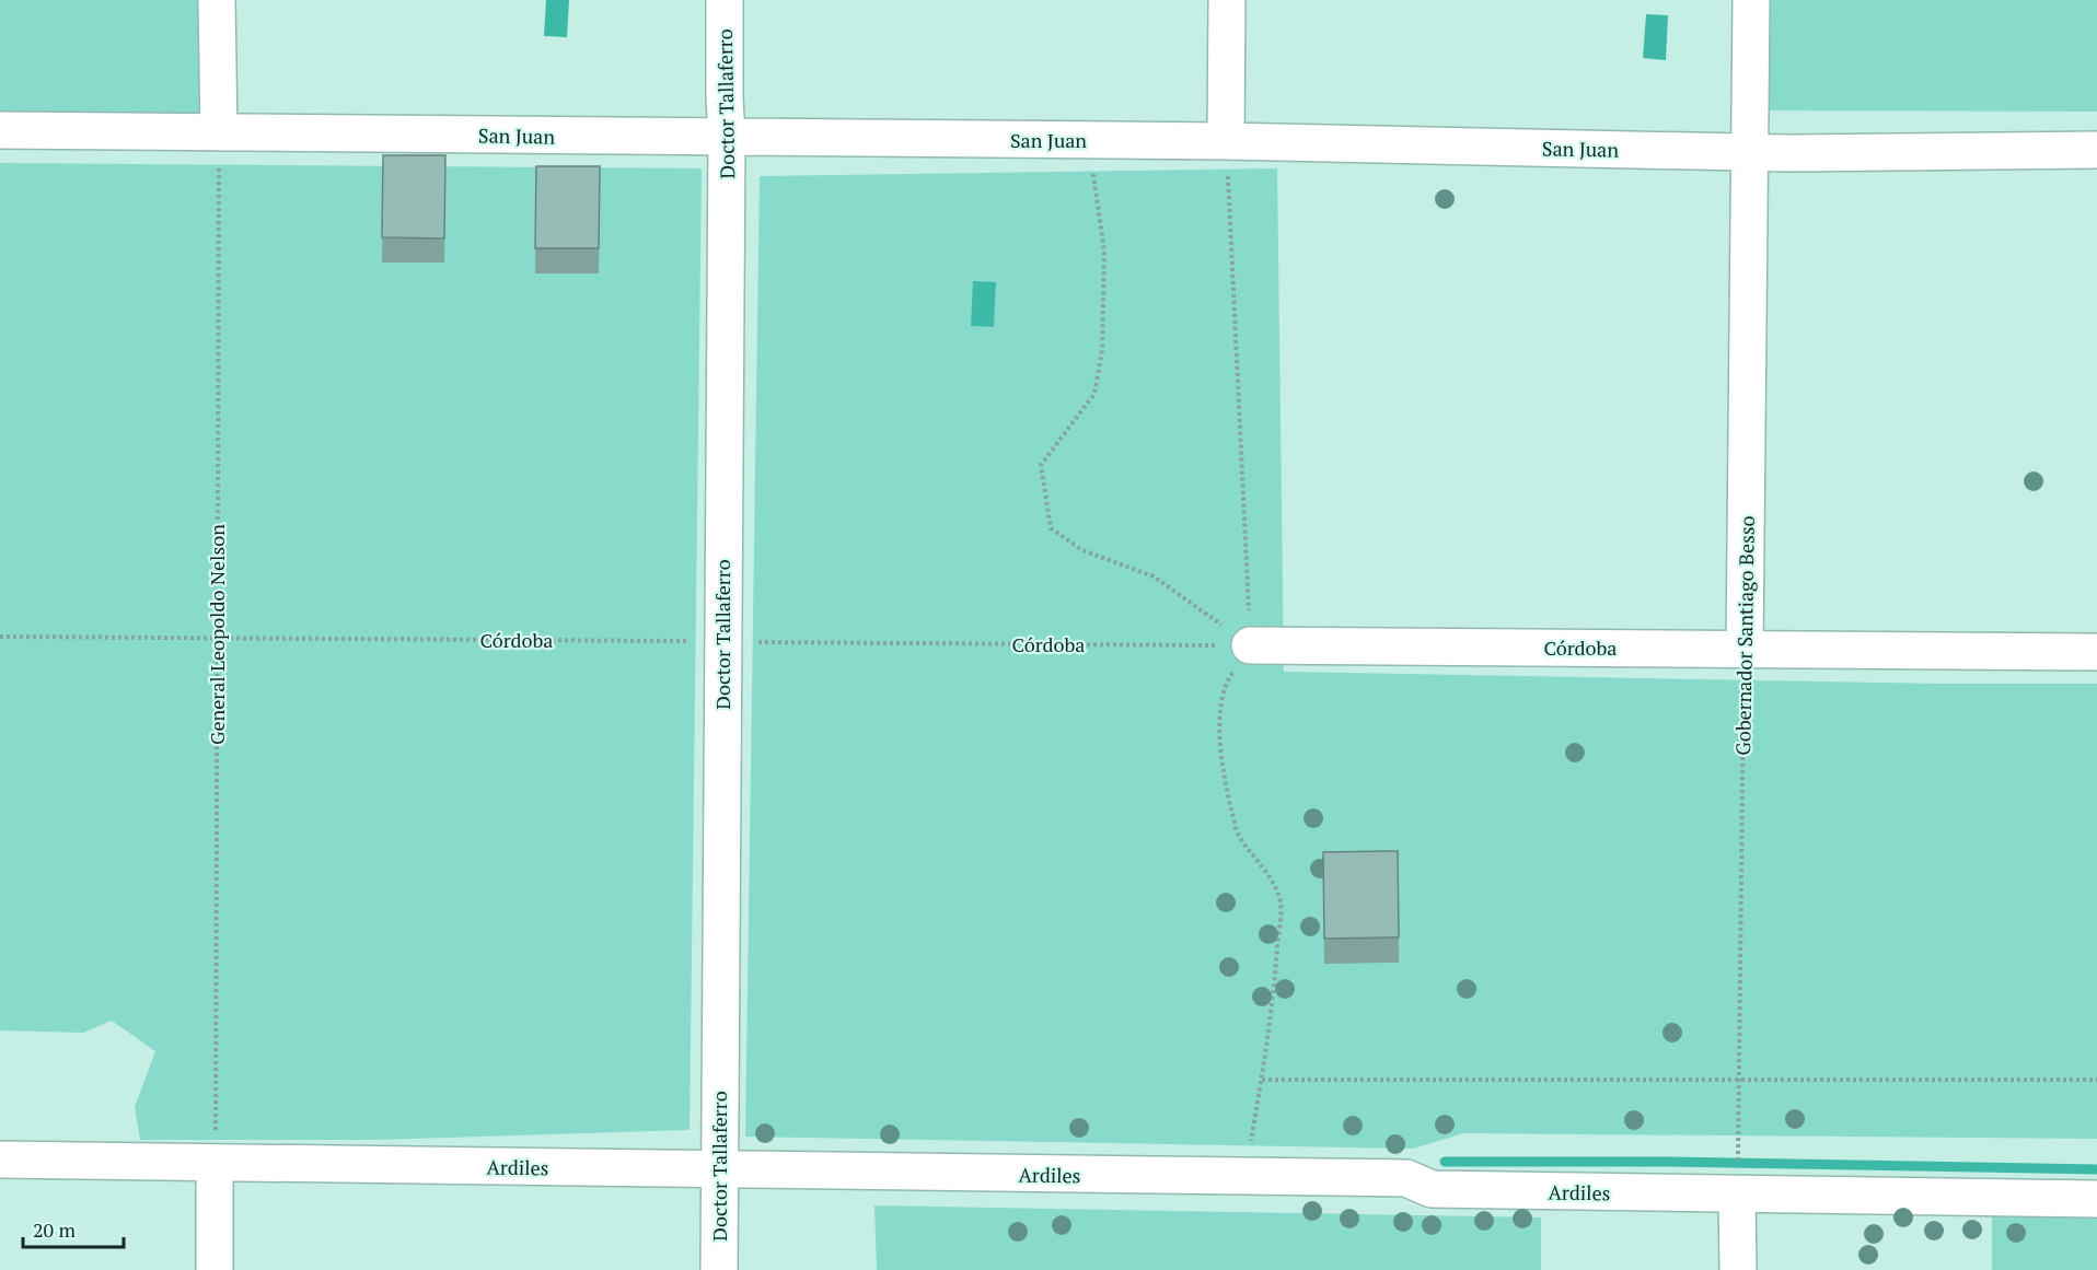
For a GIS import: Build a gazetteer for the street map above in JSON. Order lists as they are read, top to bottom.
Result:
{
  "streets": {
    "street": [
      "Doctor Tallaferro",
      "San Juan",
      "Gobernador Santiago Besso",
      "Córdoba",
      "Ardiles"
    ],
    "path": ["General Leopoldo Nelson"]
  },
  "crossings": [
    ["Doctor Tallaferro", "San Juan"],
    ["Doctor Tallaferro", "Córdoba"],
    ["Doctor Tallaferro", "Ardiles"],
    ["San Juan", "General Leopoldo Nelson"],
    ["San Juan", "Gobernador Santiago Besso"],
    ["General Leopoldo Nelson", "Córdoba"],
    ["General Leopoldo Nelson", "Ardiles"],
    ["Gobernador Santiago Besso", "Córdoba"],
    ["Gobernador Santiago Besso", "Ardiles"]
  ],
  "scale_bar": "20 m"
}
